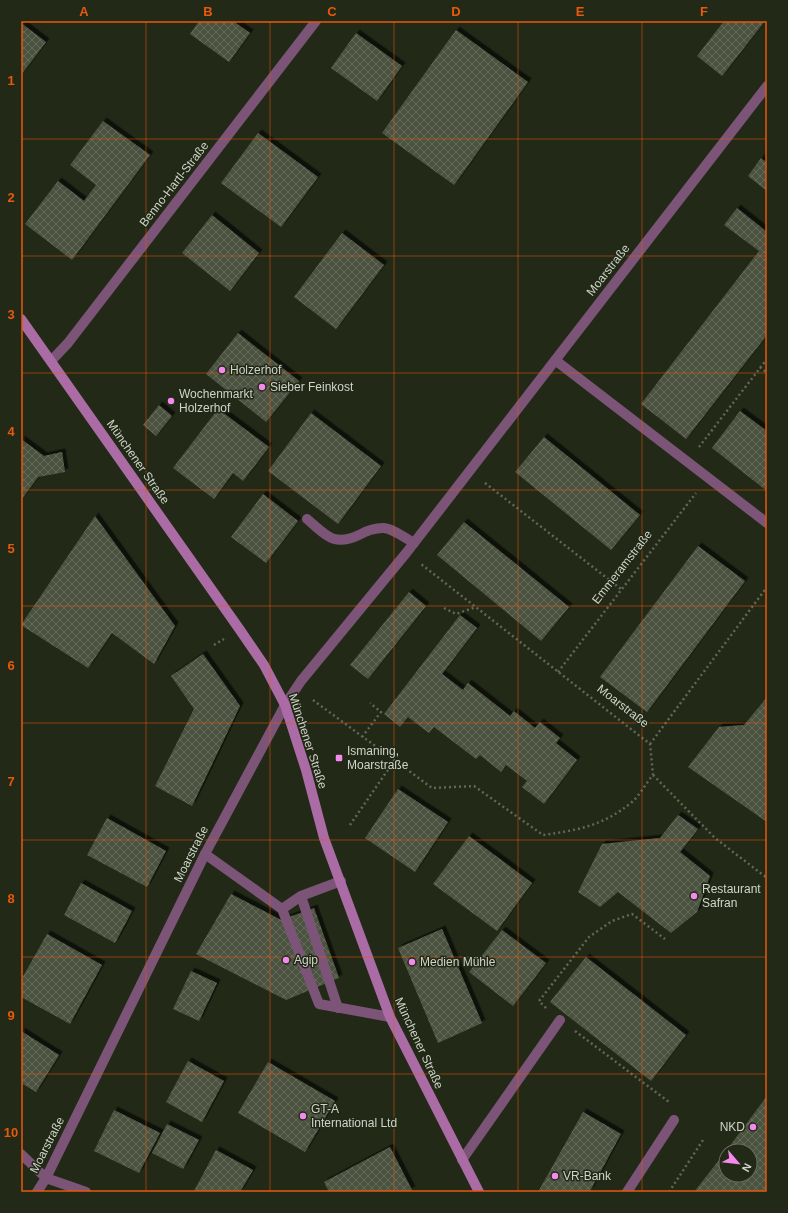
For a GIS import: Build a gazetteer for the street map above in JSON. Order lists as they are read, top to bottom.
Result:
{
  "streets": {
    "main road": ["Münchener Straße"],
    "street": ["Benno-Hartl-Straße", "Moarstraße"],
    "path": ["Emmeramstraße"]
  },
  "crossings": [
    ["Benno-Hartl-Straße", "Münchener Straße"],
    ["Moarstraße", "Münchener Straße"],
    ["Moarstraße", "Emmeramstraße"]
  ],
  "places": {
    "other": [
      "Holzerhof",
      "Sieber Feinkost",
      "Wochenmarkt Holzerhof",
      "Restaurant Safran",
      "Agip",
      "Medien Mühle",
      "GT-A International Ltd",
      "NKD",
      "VR-Bank"
    ],
    "transit": ["Ismaning, Moarstraße"]
  },
  "north": "bottom right",
  "grid": {
    "columns": [
      "A",
      "B",
      "C",
      "D",
      "E",
      "F"
    ],
    "rows": [
      "1",
      "2",
      "3",
      "4",
      "5",
      "6",
      "7",
      "8",
      "9",
      "10"
    ]
  }
}
